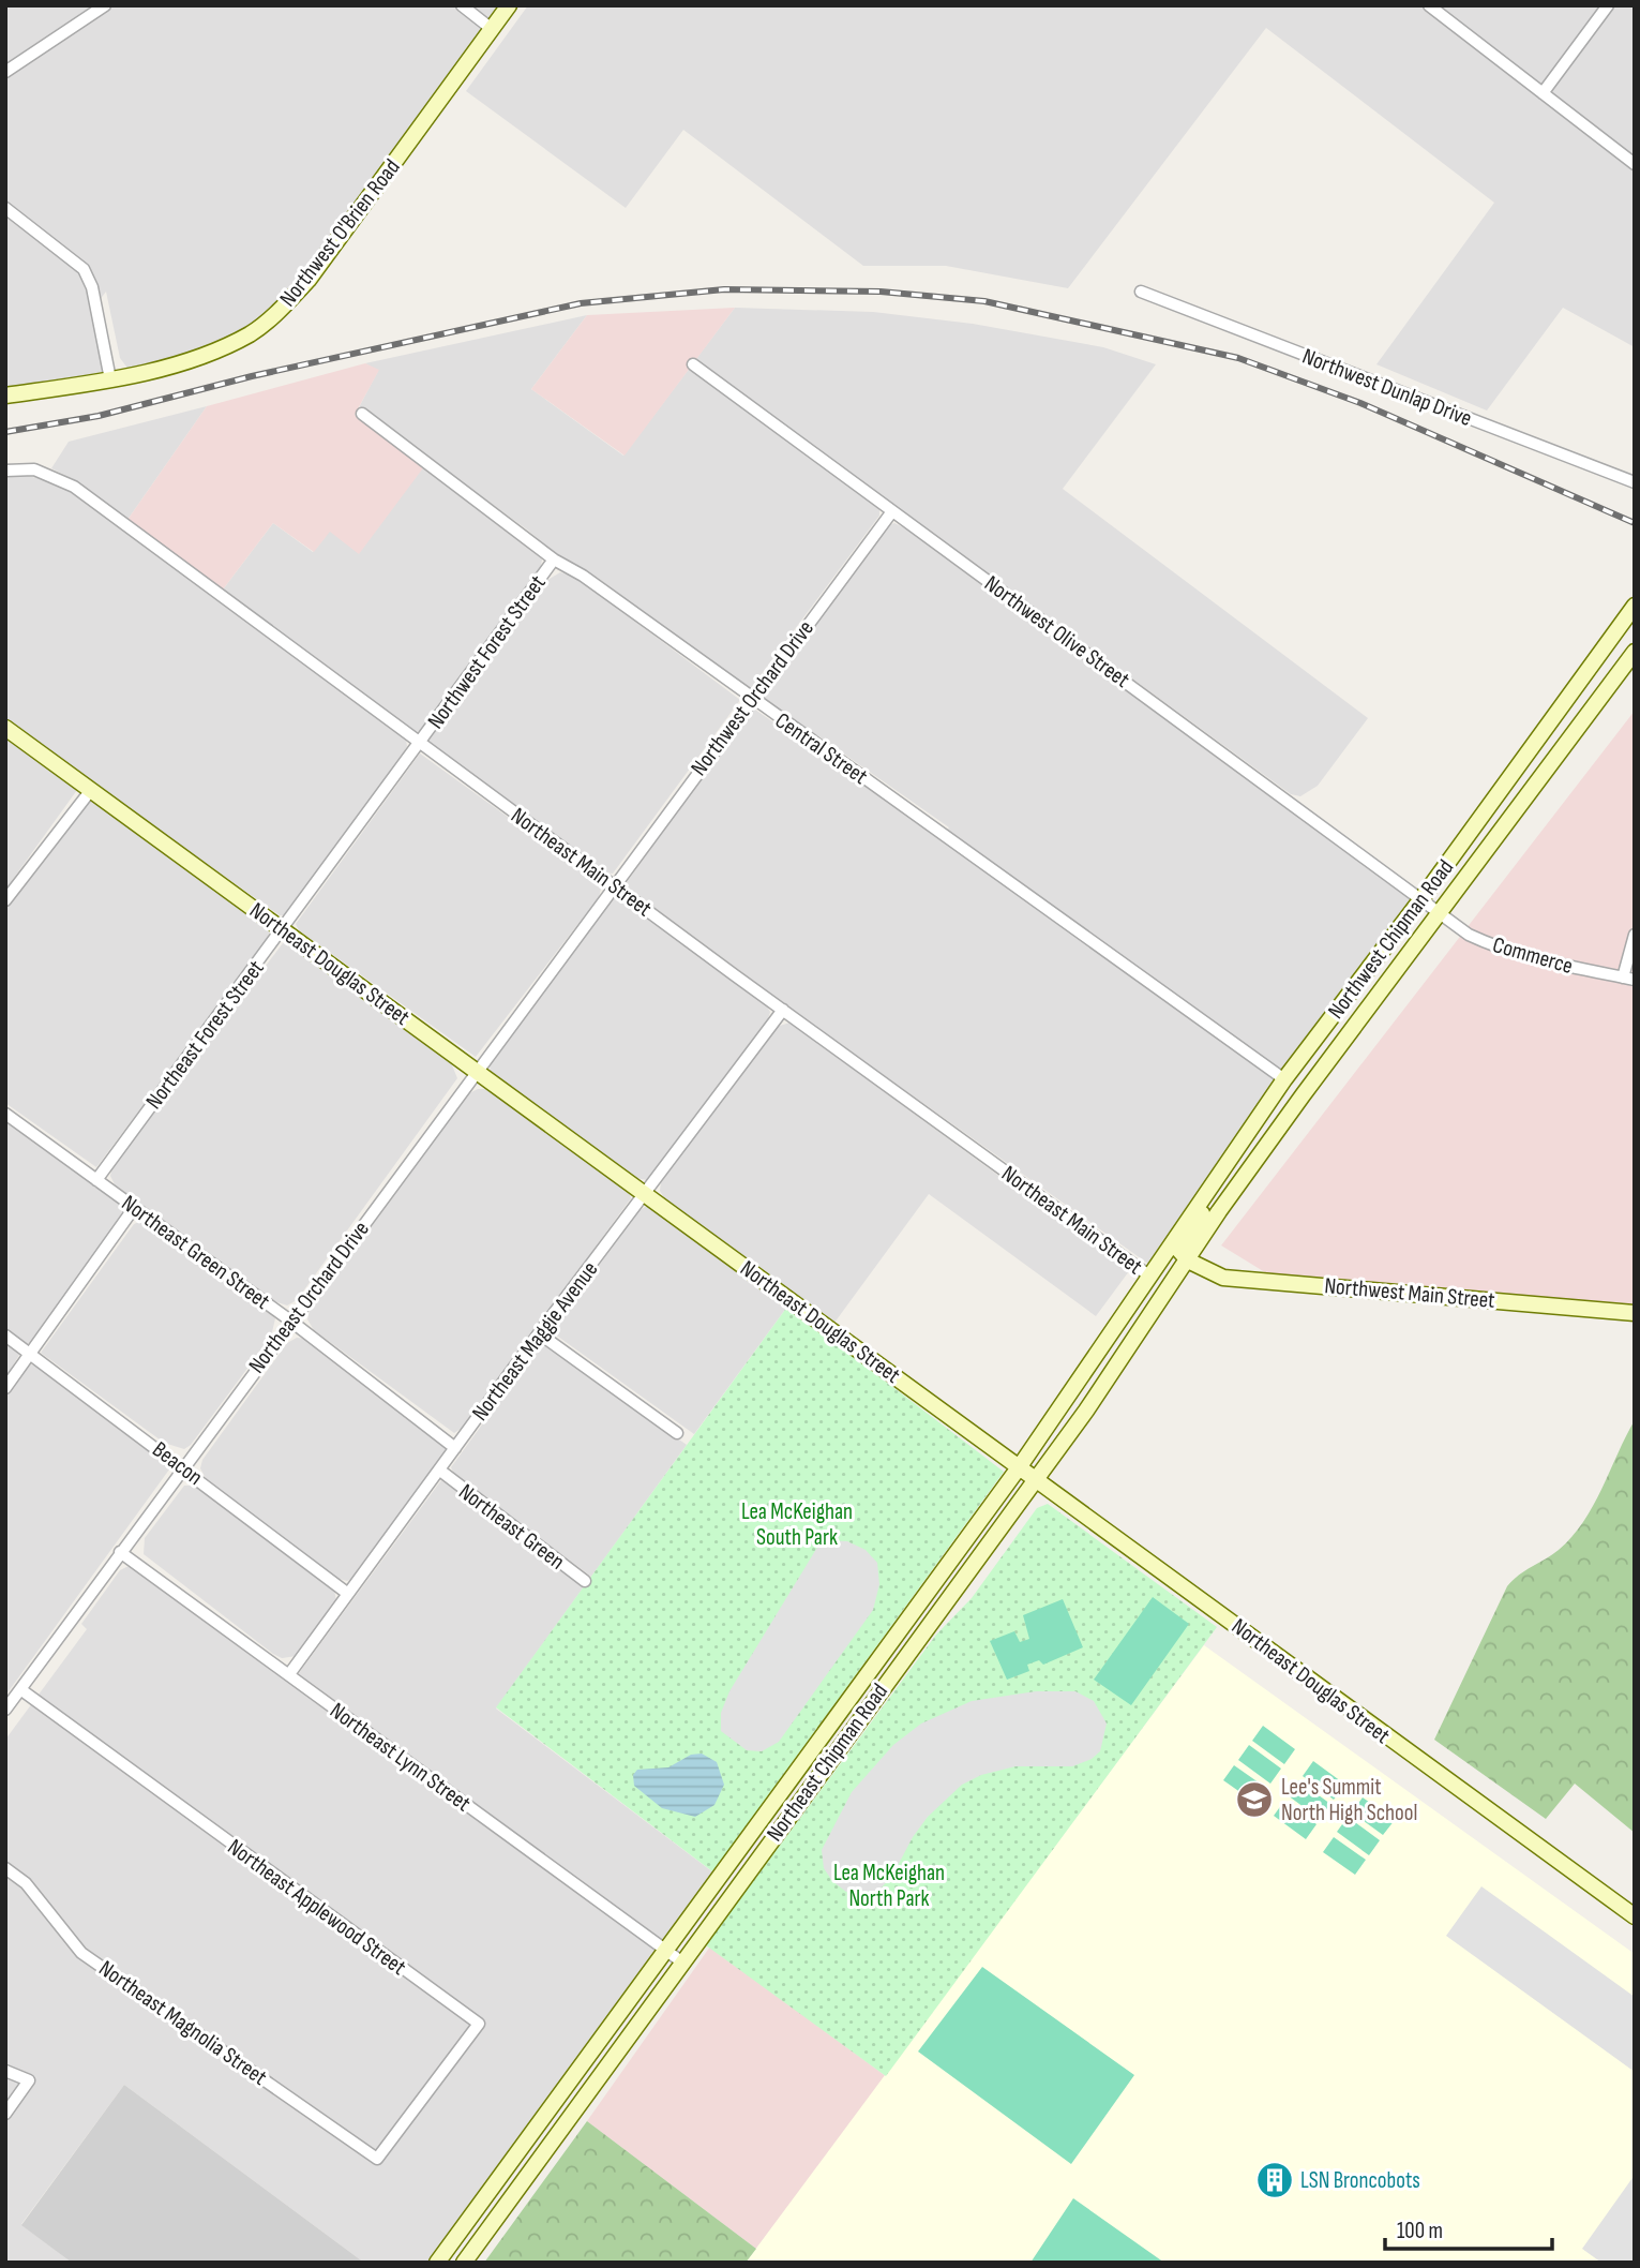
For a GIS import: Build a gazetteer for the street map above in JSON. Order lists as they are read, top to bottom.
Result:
{
  "streets": {
    "main road": [
      "Northwest O'Brien Road",
      "Northwest Chipman Road",
      "Northeast Douglas Street",
      "Northwest Main Street",
      "Northeast Chipman Road"
    ],
    "street": [
      "Northwest Dunlap Drive",
      "Northwest Olive Street",
      "Northwest Forest Street",
      "Northwest Orchard Drive",
      "Central Street",
      "Northeast Main Street",
      "Commerce",
      "Northeast Forest Street",
      "Northeast Green Street",
      "Northeast Orchard Drive",
      "Northeast Maggie Avenue",
      "Beacon",
      "Northeast Green",
      "Northeast Lynn Street",
      "Northeast Applewood Street",
      "Northeast Magnolia Street"
    ]
  },
  "crossings": [
    ["Northwest Olive Street", "Northwest Orchard Drive"],
    ["Northwest Olive Street", "Northwest Chipman Road"],
    ["Northwest Olive Street", "Commerce"],
    ["Northwest Forest Street", "Central Street"],
    ["Northwest Forest Street", "Northeast Main Street"],
    ["Northwest Forest Street", "Northeast Forest Street"],
    ["Northwest Orchard Drive", "Central Street"],
    ["Northwest Orchard Drive", "Northeast Main Street"],
    ["Northwest Orchard Drive", "Northeast Orchard Drive"],
    ["Central Street", "Northwest Chipman Road"],
    ["Northeast Main Street", "Northwest Chipman Road"],
    ["Northeast Main Street", "Northeast Forest Street"],
    ["Northeast Main Street", "Northeast Orchard Drive"],
    ["Northeast Main Street", "Northeast Maggie Avenue"],
    ["Northeast Main Street", "Northeast Chipman Road"],
    ["Northwest Chipman Road", "Commerce"],
    ["Northwest Chipman Road", "Northwest Main Street"],
    ["Northwest Chipman Road", "Northeast Chipman Road"],
    ["Northeast Douglas Street", "Northeast Forest Street"],
    ["Northeast Douglas Street", "Northeast Orchard Drive"],
    ["Northeast Douglas Street", "Northeast Maggie Avenue"],
    ["Northeast Douglas Street", "Northeast Chipman Road"],
    ["Northeast Forest Street", "Northeast Green Street"],
    ["Northeast Green Street", "Northeast Orchard Drive"],
    ["Northeast Green Street", "Northeast Maggie Avenue"],
    ["Northwest Main Street", "Northeast Chipman Road"],
    ["Northeast Orchard Drive", "Beacon"],
    ["Northeast Orchard Drive", "Northeast Lynn Street"],
    ["Northeast Orchard Drive", "Northeast Applewood Street"],
    ["Northeast Maggie Avenue", "Beacon"],
    ["Northeast Maggie Avenue", "Northeast Green"],
    ["Northeast Maggie Avenue", "Northeast Lynn Street"],
    ["Northeast Lynn Street", "Northeast Chipman Road"],
    ["Northeast Applewood Street", "Northeast Magnolia Street"]
  ],
  "parks": ["Lea McKeighan South Park", "Lea McKeighan North Park"],
  "places": {
    "school or university": ["Lee's Summit North High School"],
    "building": ["LSN Broncobots"]
  },
  "scale_bar": "100 m"
}
